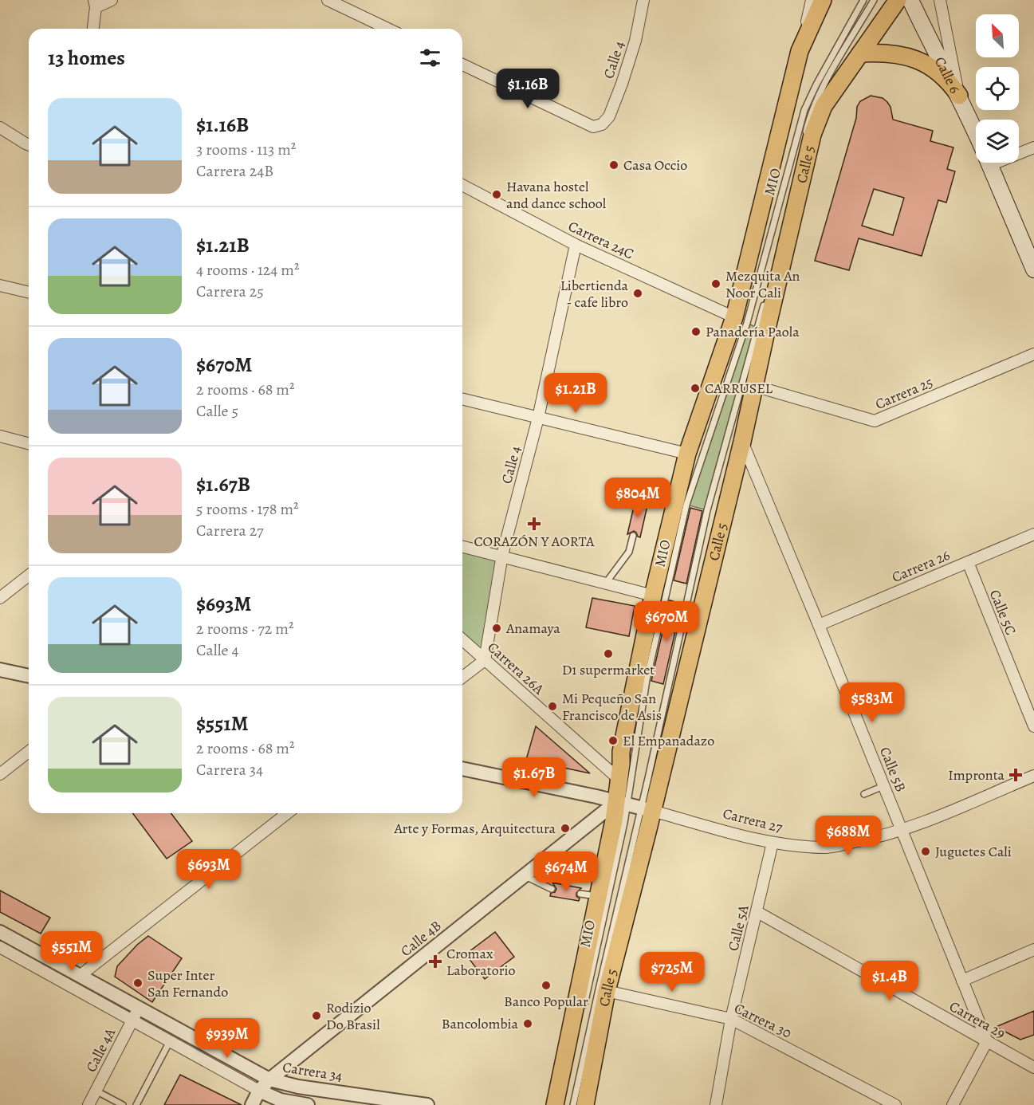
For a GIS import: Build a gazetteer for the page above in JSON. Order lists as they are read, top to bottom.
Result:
{
  "streets": {
    "main road": ["Calle 6", "Calle 5"],
    "street": [
      "Calle 4",
      "Carrera 24C",
      "Carrera 25",
      "Carrera 26",
      "Calle 5C",
      "Carrera 26A",
      "Calle 5B",
      "Carrera 27",
      "Calle 5A",
      "Calle 4B",
      "Carrera 29",
      "Carrera 30",
      "Calle 4A",
      "Carrera 34"
    ],
    "lane": ["MIO"]
  },
  "crossings": [
    ["Calle 4", "Carrera 24C"],
    ["Calle 4", "Carrera 26A"],
    ["Calle 5", "MIO"],
    ["Calle 5", "Carrera 24C"],
    ["Calle 5", "Carrera 25"],
    ["Calle 5", "Carrera 26A"],
    ["Calle 5", "Calle 5B"],
    ["Calle 5", "Carrera 27"],
    ["Calle 5", "Calle 4B"],
    ["Calle 5", "Carrera 30"],
    ["MIO", "Carrera 27"],
    ["MIO", "Calle 4B"],
    ["Carrera 26", "Calle 5C"],
    ["Carrera 26", "Calle 5B"],
    ["Calle 5B", "Carrera 27"],
    ["Calle 5B", "Carrera 29"],
    ["Carrera 27", "Calle 5A"],
    ["Carrera 27", "Calle 4B"],
    ["Calle 5A", "Carrera 29"],
    ["Calle 5A", "Carrera 30"],
    ["Calle 4B", "Carrera 34"],
    ["Calle 4A", "Carrera 34"]
  ],
  "places": {
    "other": [
      "Casa Occio",
      "Havana hostel and dance school",
      "Mezquita An Noor Cali",
      "Libertienda - cafe libro",
      "Panadería Paola",
      "CARRUSEL",
      "Anamaya",
      "D1 supermarket",
      "Mi Pequeño San Francisco de Asis",
      "El Empanadazo",
      "Arte y Formas, Arquitectura",
      "Juguetes Cali",
      "Super Inter San Fernando",
      "Banco Popular",
      "Rodizio Do Brasil",
      "Bancolombia"
    ],
    "health": ["CORAZÓN Y AORTA", "Impronta", "Cromax Laboratorio"]
  },
  "north": "top left",
  "page": {
    "heading": "13 homes",
    "price": [
      "$1.16B",
      "$1.21B",
      "$804M",
      "$670M",
      "$583M",
      "$1.67B",
      "$688M",
      "$693M",
      "$674M",
      "$551M",
      "$725M",
      "$1.4B",
      "$939M"
    ],
    "list": [
      {
        "name": "$1.16B",
        "note": "3 rooms · 113 m² · Carrera 24B"
      },
      {
        "name": "$1.21B",
        "note": "4 rooms · 124 m² · Carrera 25"
      },
      {
        "name": "$670M",
        "note": "2 rooms · 68 m² · Calle 5"
      },
      {
        "name": "$1.67B",
        "note": "5 rooms · 178 m² · Carrera 27"
      },
      {
        "name": "$693M",
        "note": "2 rooms · 72 m² · Calle 4"
      },
      {
        "name": "$551M",
        "note": "2 rooms · 68 m² · Carrera 34"
      }
    ]
  }
}
